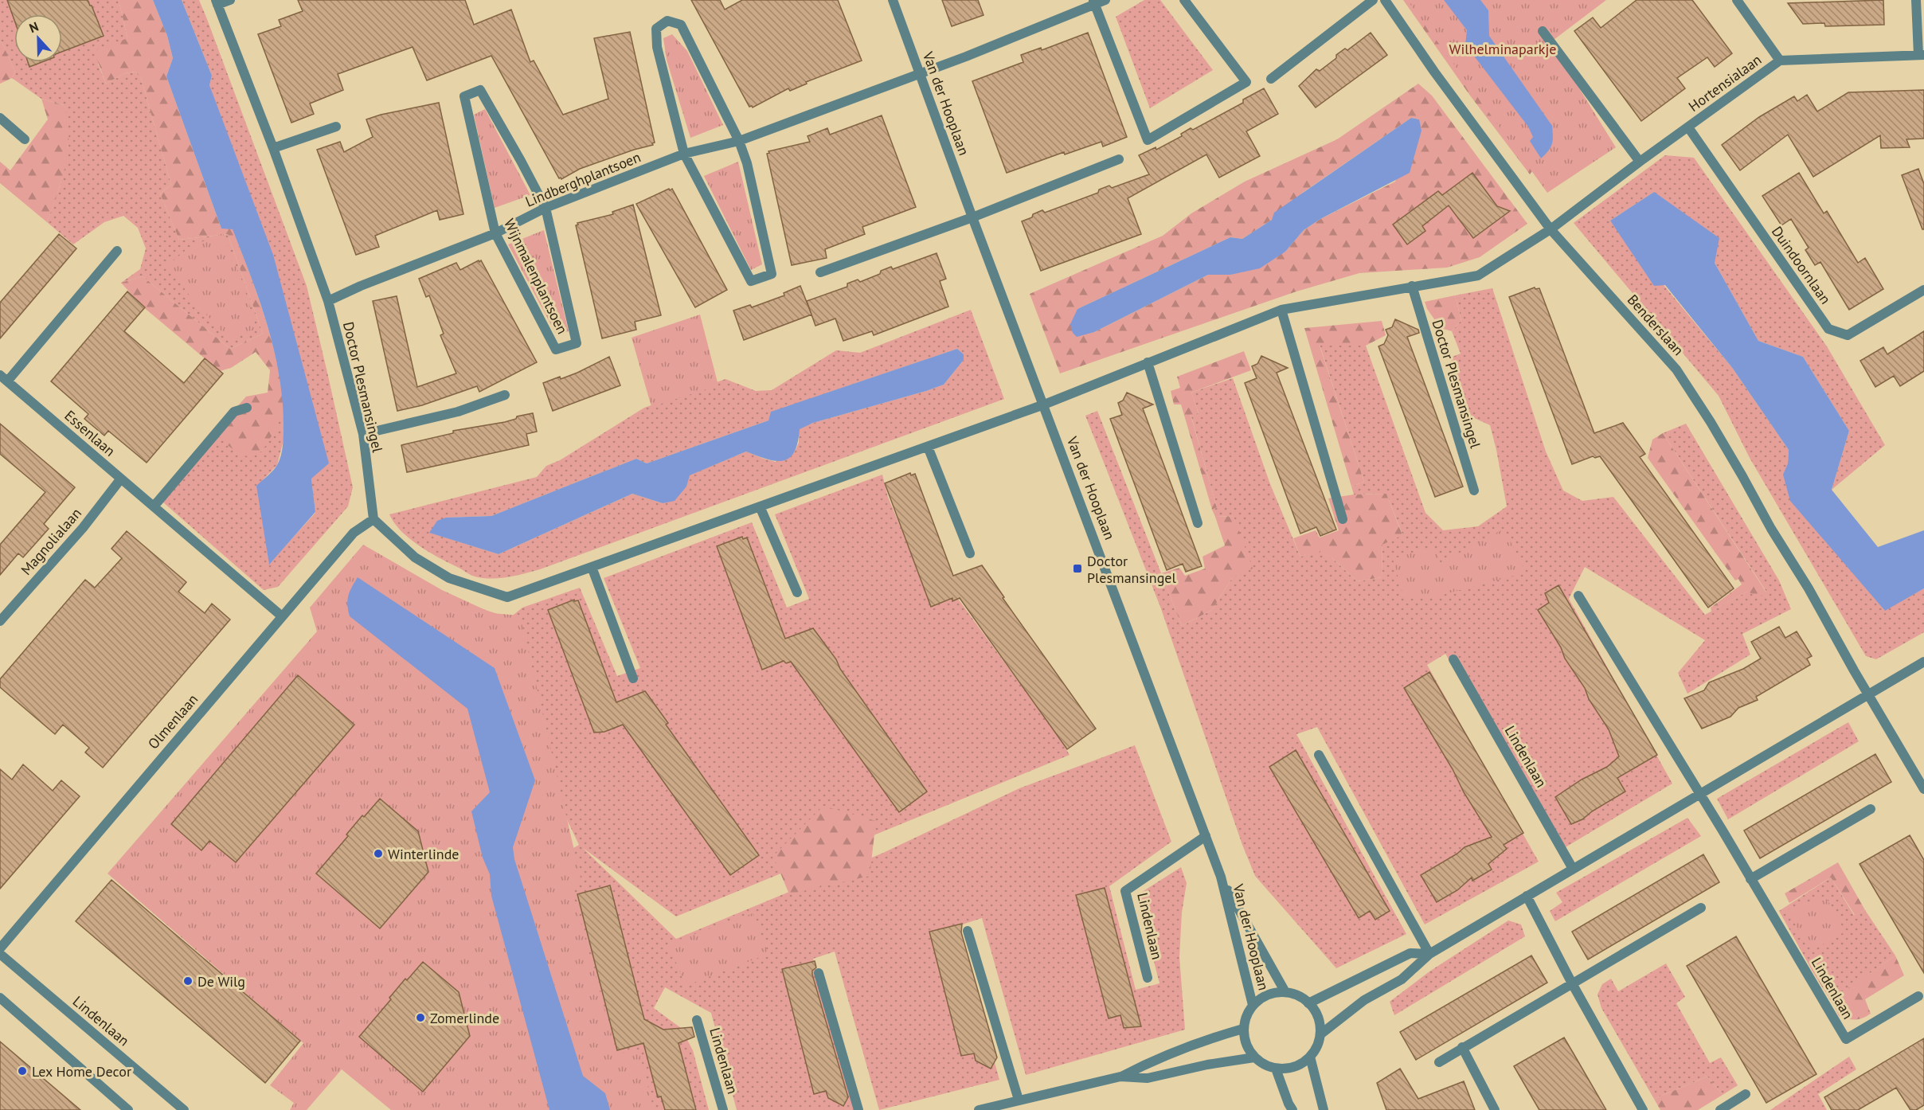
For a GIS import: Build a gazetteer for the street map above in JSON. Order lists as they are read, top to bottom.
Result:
{
  "streets": {
    "street": [
      "Hortensialaan",
      "Van der Hooplaan",
      "Lindberghplantsoen",
      "Duindoornlaan",
      "Wijnmalenplantsoen",
      "Benderslaan",
      "Doctor Plesmansingel",
      "Essenlaan",
      "Magnolialaan",
      "Olmenlaan",
      "Lindenlaan"
    ]
  },
  "crossings": [
    ["Hortensialaan", "Duindoornlaan"],
    ["Hortensialaan", "Benderslaan"],
    ["Van der Hooplaan", "Lindberghplantsoen"],
    ["Van der Hooplaan", "Lindenlaan"],
    ["Lindberghplantsoen", "Wijnmalenplantsoen"],
    ["Lindberghplantsoen", "Doctor Plesmansingel"],
    ["Doctor Plesmansingel", "Olmenlaan"],
    ["Essenlaan", "Magnolialaan"],
    ["Essenlaan", "Olmenlaan"]
  ],
  "parks": ["Wilhelminaparkje"],
  "places": {
    "transit": ["Doctor Plesmansingel"],
    "other": [
      "Winterlinde",
      "De Wilg",
      "Zomerlinde",
      "Lex Home Decor"
    ]
  },
  "north": "top"
}
